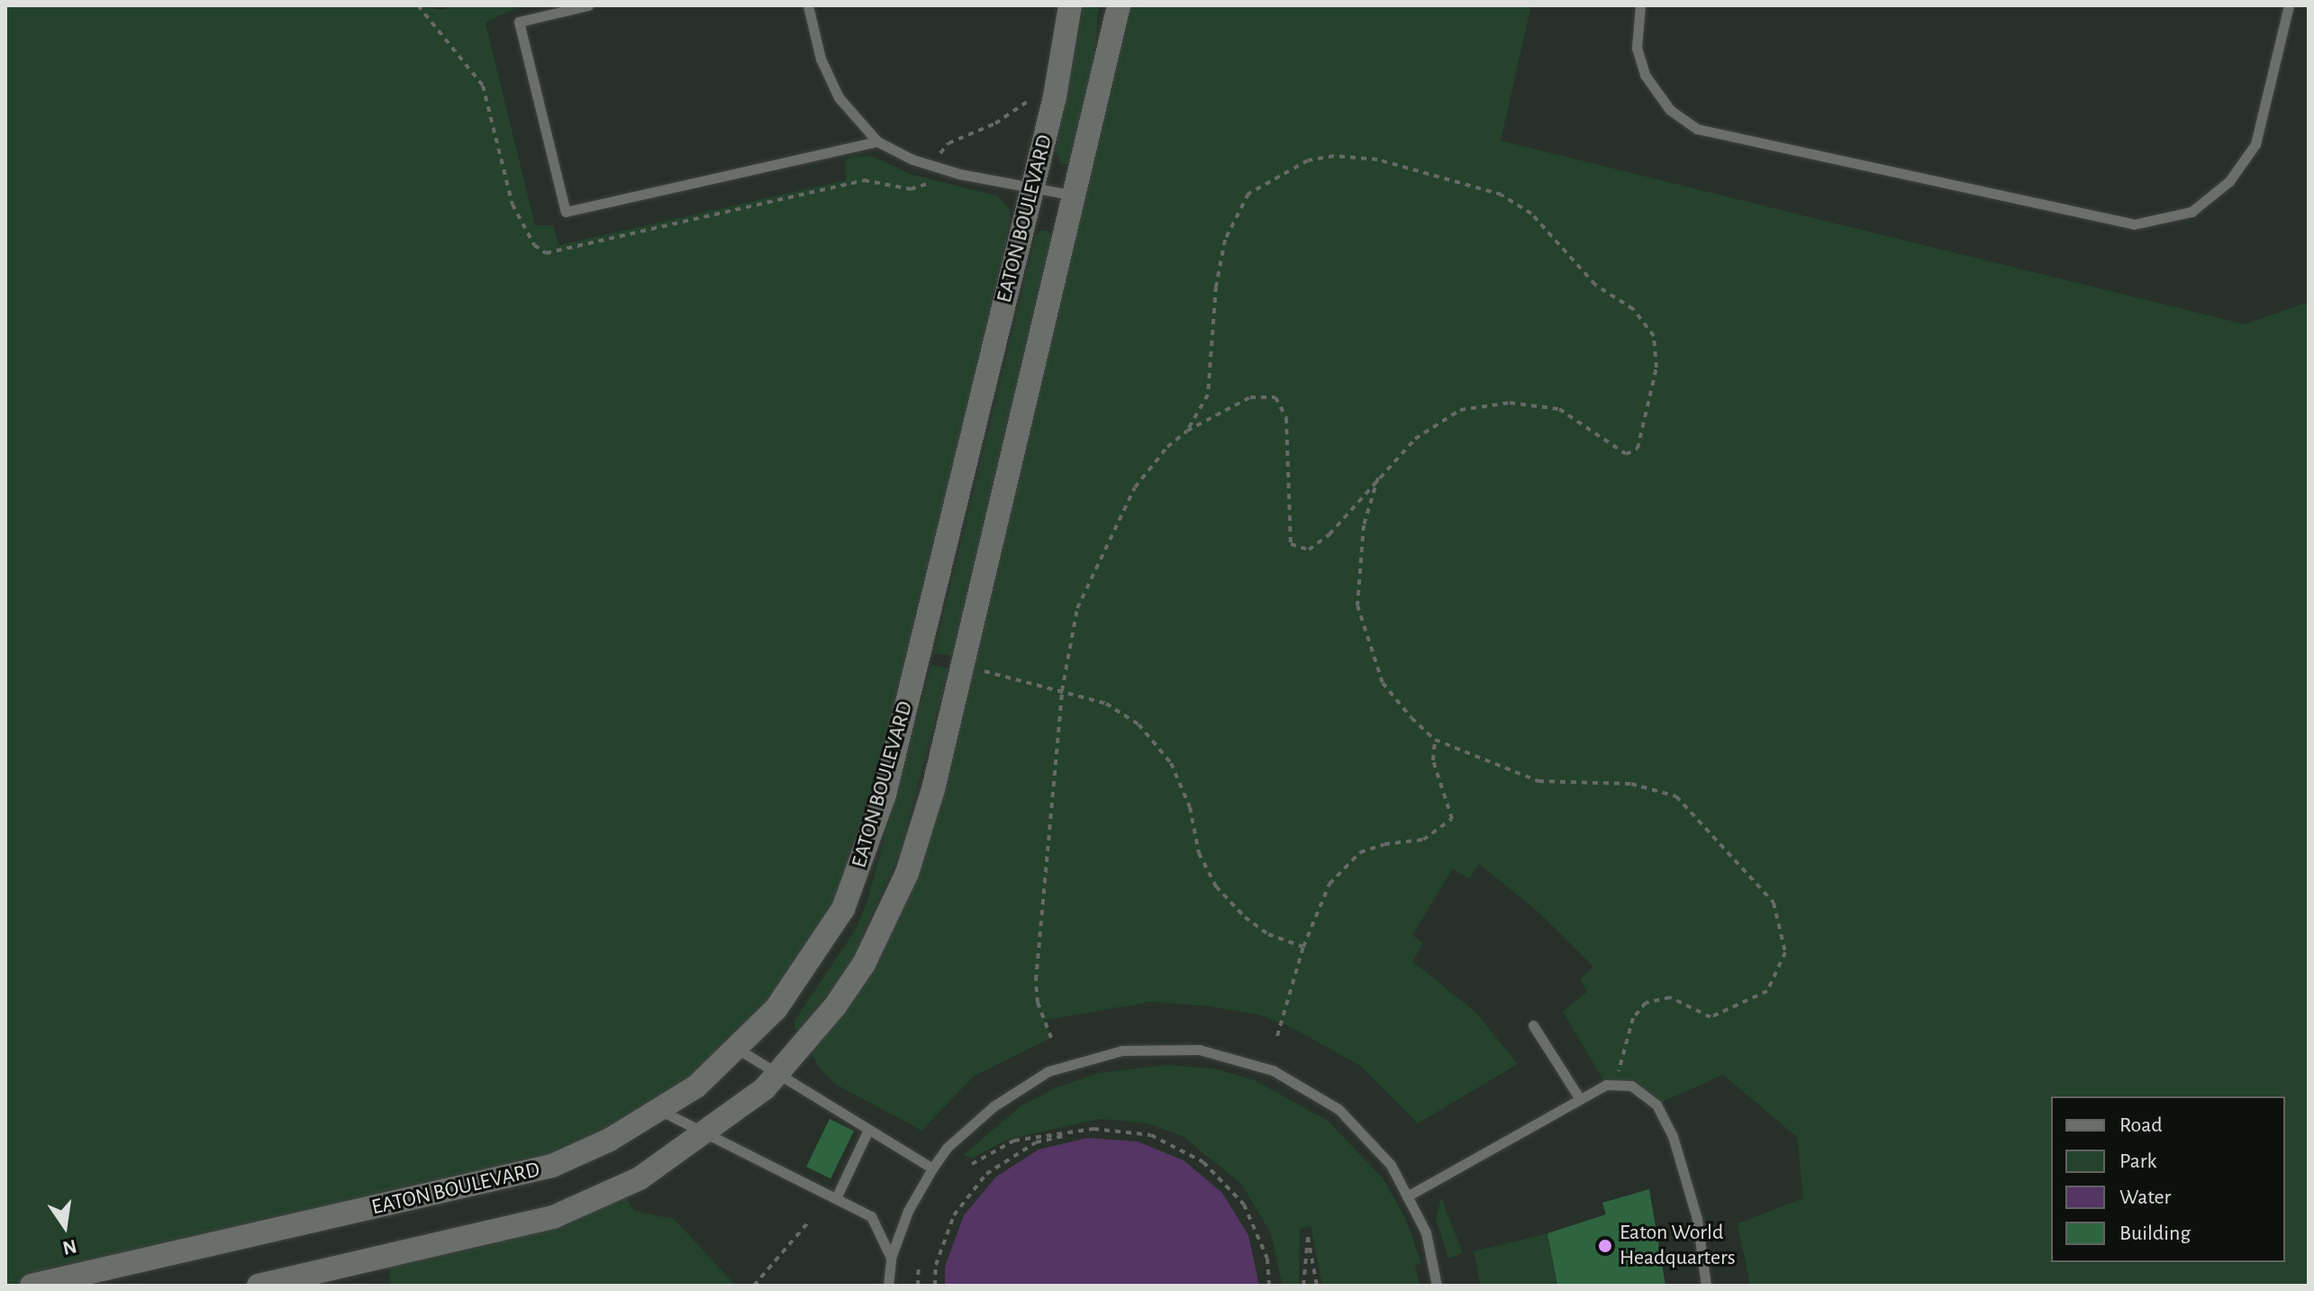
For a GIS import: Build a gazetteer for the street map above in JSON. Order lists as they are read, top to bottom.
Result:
{
  "streets": {
    "street": ["EATON BOULEVARD"]
  },
  "places": ["Eaton World Headquarters"],
  "legend": [
    "Road",
    "Park",
    "Water",
    "Building"
  ],
  "north": "bottom"
}
